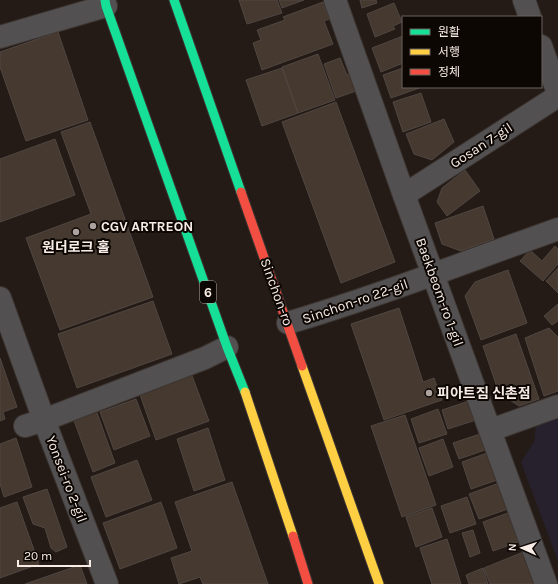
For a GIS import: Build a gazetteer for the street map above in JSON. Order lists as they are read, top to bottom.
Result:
{
  "streets": {
    "main road": ["6", "Sinchon-ro"],
    "street": [
      "Gosan 7-gil",
      "Baekbeom-ro 1-gil",
      "Sinchon-ro 22-gil",
      "Yonsei-ro 2-gil"
    ]
  },
  "crossings": [
    ["Gosan 7-gil", "Baekbeom-ro 1-gil"],
    ["Sinchon-ro", "Sinchon-ro 22-gil"],
    ["Baekbeom-ro 1-gil", "Sinchon-ro 22-gil"]
  ],
  "places": ["CGV ARTREON", "원더로크 홀", "피아트짐 신촌점"],
  "legend": ["원활", "서행", "정체"],
  "scale_bar": "20 m",
  "north": "left"
}
